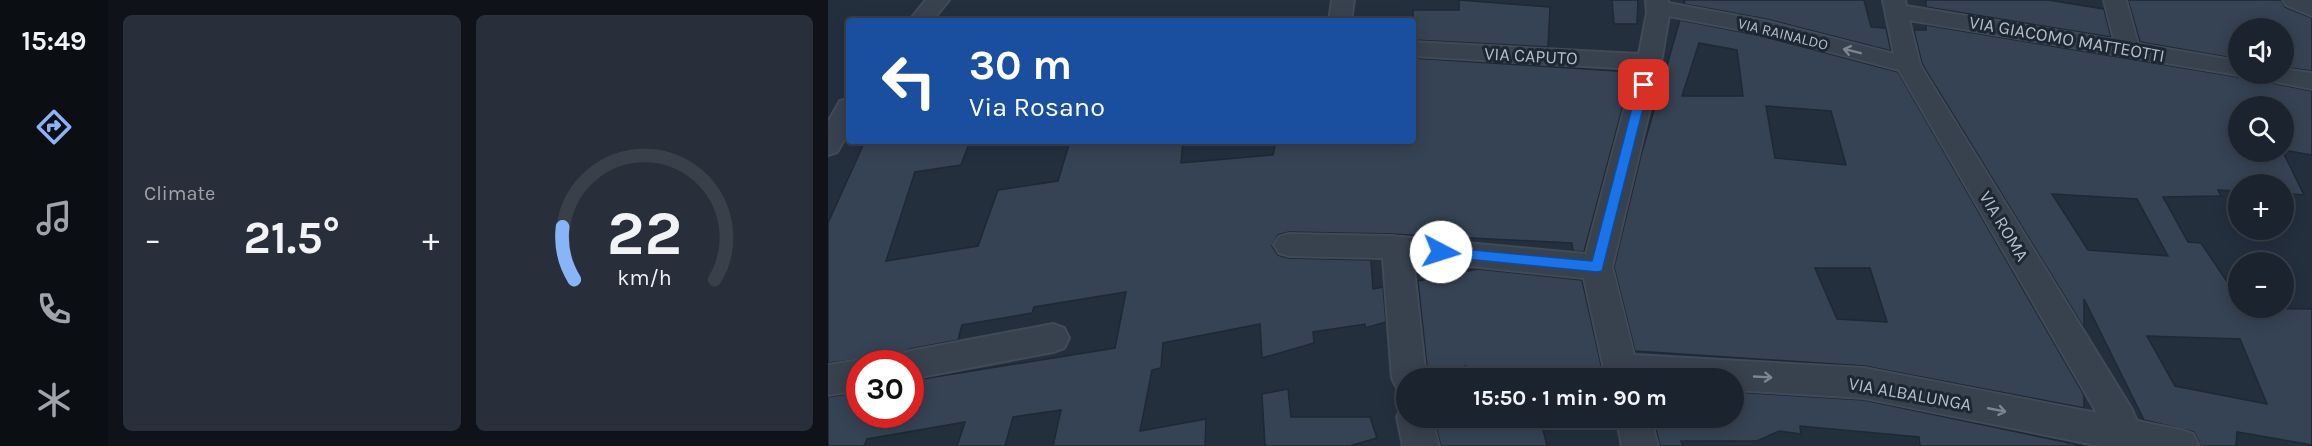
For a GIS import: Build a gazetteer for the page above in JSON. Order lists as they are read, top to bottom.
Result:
{
  "streets": {
    "street": [
      "VIA RAINALDO",
      "VIA GIACOMO MATTEOTTI",
      "VIA CAPUTO",
      "VIA ROMA",
      "VIA ALBALUNGA"
    ]
  },
  "crossings": [
    ["VIA RAINALDO", "VIA ROMA"],
    ["VIA GIACOMO MATTEOTTI", "VIA ROMA"],
    ["VIA ROMA", "VIA ALBALUNGA"]
  ],
  "one_way": ["VIA RAINALDO", "VIA ALBALUNGA"],
  "page": {
    "tabs": "15:49",
    "tile": "Climate",
    "map_buttons": ["+", "−"],
    "turn": ["30 m", "Via Rosano"],
    "heat": ["−", "21.5°", "+"],
    "limit": "30",
    "trip": "15:50 · 1 min · 90 m",
    "gauge": ["22", "km/h"]
  }
}
